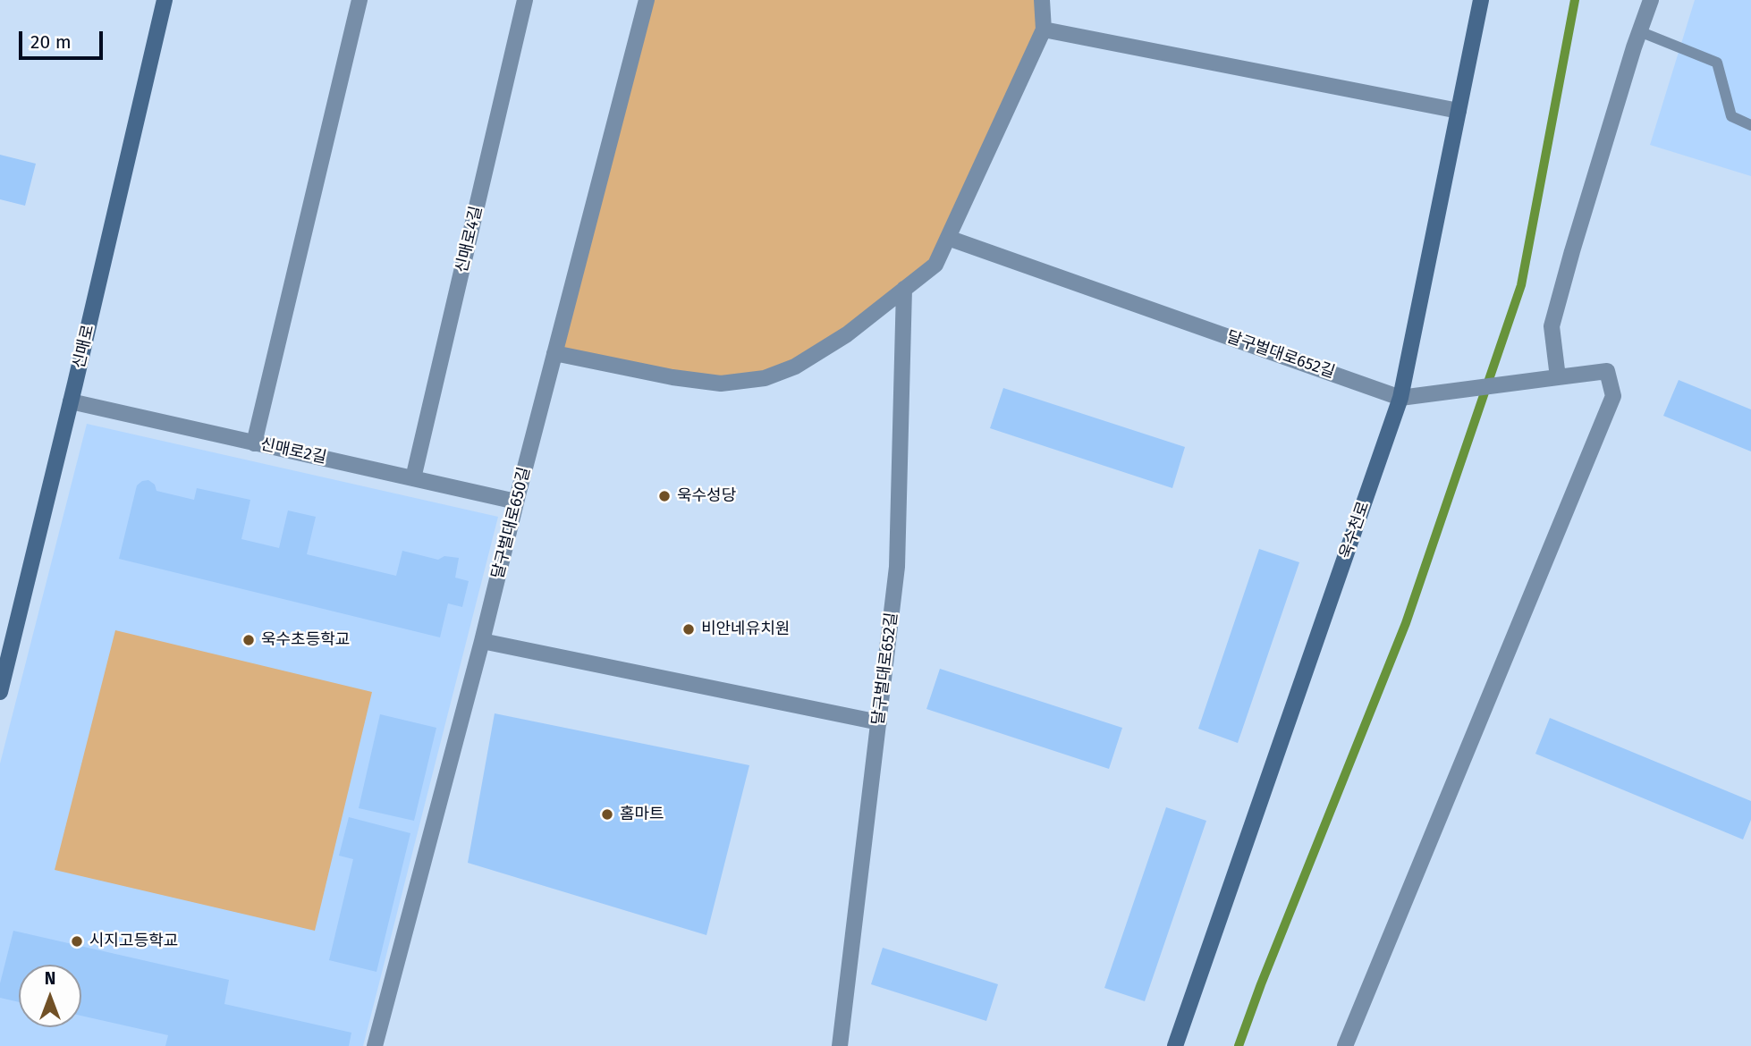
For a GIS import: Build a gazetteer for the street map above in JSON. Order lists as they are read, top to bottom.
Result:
{
  "streets": {
    "main road": ["신매로", "욱수천로"],
    "street": [
      "신매로4길",
      "달구벌대로652길",
      "신매로2길",
      "달구벌대로650길"
    ]
  },
  "crossings": [
    ["신매로4길", "신매로2길"],
    ["신매로", "신매로2길"],
    ["달구벌대로652길", "욱수천로"],
    ["신매로2길", "달구벌대로650길"]
  ],
  "places": [
    "욱수성당",
    "비안네유치원",
    "욱수초등학교",
    "홈마트",
    "시지고등학교"
  ],
  "scale_bar": "20 m",
  "north": "top"
}
